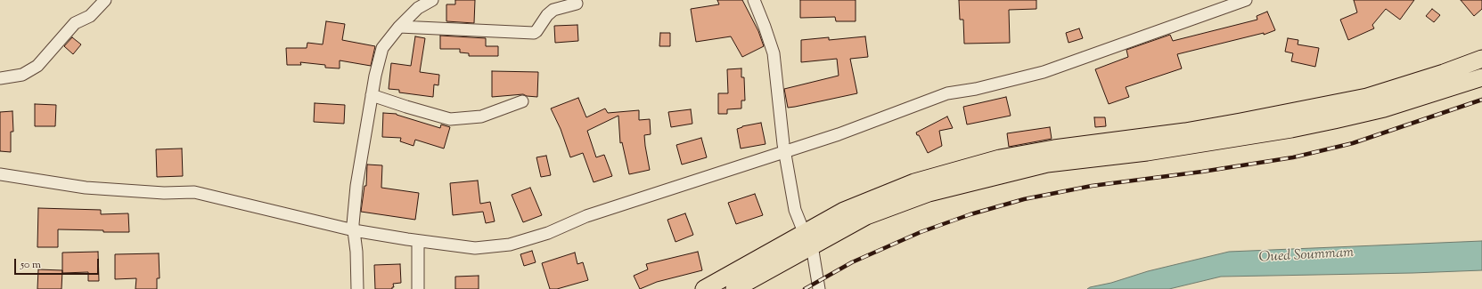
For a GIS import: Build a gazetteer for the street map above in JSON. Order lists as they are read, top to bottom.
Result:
{
  "water": ["Oued Soummam"],
  "scale_bar": "50 m"
}
